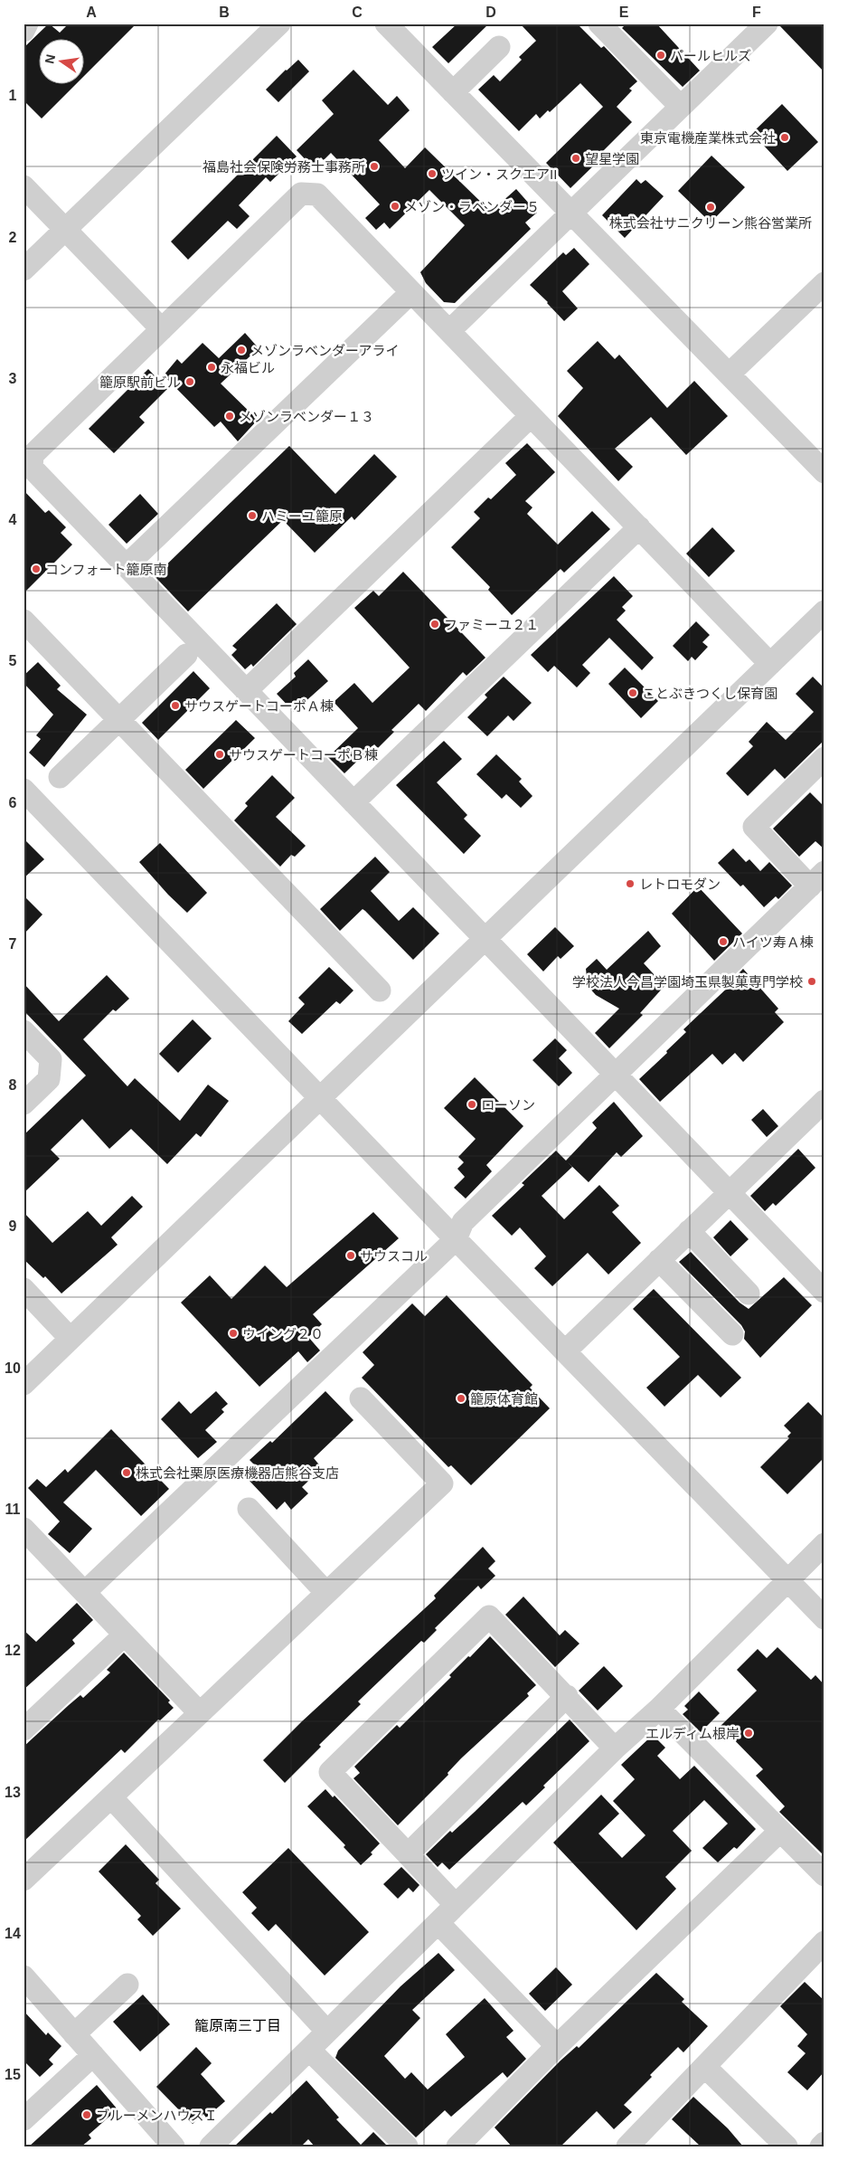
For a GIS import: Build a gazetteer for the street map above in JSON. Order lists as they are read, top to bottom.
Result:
{
  "districts": ["籠原南三丁目"],
  "places": [
    "パールヒルズ",
    "東京電機産業株式会社",
    "望星学園",
    "福島社会保険労務士事務所",
    "ツイン・スクエアII",
    "メゾン・ラベンダー５",
    "株式会社サニクリーン熊谷営業所",
    "メゾンラベンダーアライ",
    "永福ビル",
    "籠原駅前ビル",
    "メゾンラベンダー１３",
    "ハミーユ籠原",
    "コンフォート籠原南",
    "ファミーユ２１",
    "ことぶきつくし保育園",
    "サウスゲートコーポＡ棟",
    "サウスゲートコーポＢ棟",
    "レトロモダン",
    "ハイツ寿Ａ棟",
    "学校法人今昌学園埼玉県製菓専門学校",
    "ローソン",
    "サウスコル",
    "ウイング２０",
    "籠原体育館",
    "株式会社栗原医療機器店熊谷支店",
    "エルディム根岸",
    "ブルーメンハウスＩ"
  ],
  "north": "left",
  "grid": {
    "columns": [
      "A",
      "B",
      "C",
      "D",
      "E",
      "F"
    ],
    "rows": [
      "1",
      "2",
      "3",
      "4",
      "5",
      "6",
      "7",
      "8",
      "9",
      "10",
      "11",
      "12",
      "13",
      "14",
      "15"
    ]
  }
}
